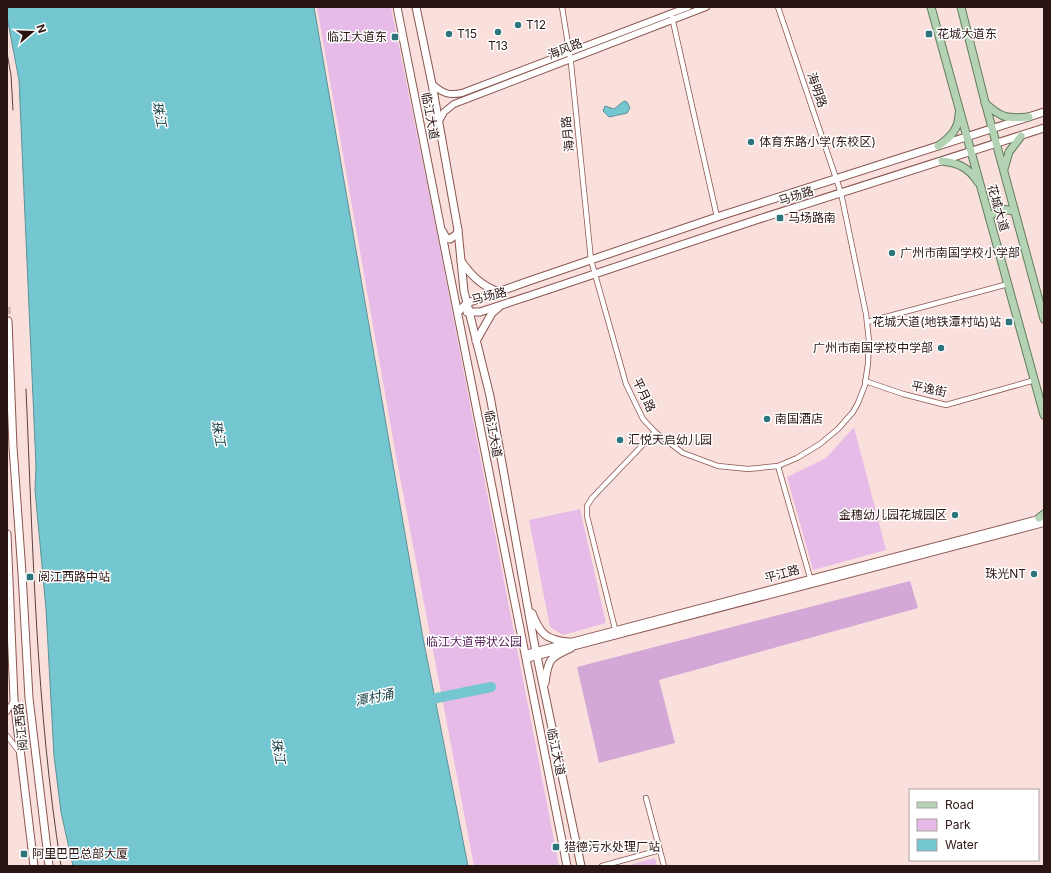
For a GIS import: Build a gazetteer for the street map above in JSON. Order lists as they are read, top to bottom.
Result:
{
  "streets": {
    "main road": [
      "临江大道",
      "马场路",
      "花城大道",
      "阅江西路"
    ],
    "street": [
      "海风路",
      "海明路",
      "海月路",
      "平逸街",
      "平月路",
      "平江路"
    ]
  },
  "crossings": [
    ["海风路", "临江大道"],
    ["海风路", "海月路"],
    ["海明路", "马场路"],
    ["海明路", "平月路"],
    ["临江大道", "马场路"],
    ["临江大道", "平江路"],
    ["海月路", "马场路"],
    ["海月路", "平月路"],
    ["马场路", "花城大道"],
    ["马场路", "平月路"],
    ["花城大道", "平逸街"],
    ["平逸街", "平月路"]
  ],
  "water": ["珠江", "潭村涌"],
  "parks": ["临江大道带状公园"],
  "places": {
    "other": [
      "T12",
      "T13",
      "T15",
      "体育东路小学(东校区)",
      "广州市南国学校小学部",
      "广州市南国学校中学部",
      "南国酒店",
      "汇悦天启幼儿园",
      "金穗幼儿园花城园区",
      "珠光NT"
    ],
    "transit": [
      "花城大道东",
      "临江大道东",
      "马场路南",
      "花城大道(地铁潭村站)站",
      "阅江西路中站",
      "猎德污水处理厂站",
      "阿里巴巴总部大厦"
    ]
  },
  "legend": ["Road", "Park", "Water"],
  "north": "right"
}
